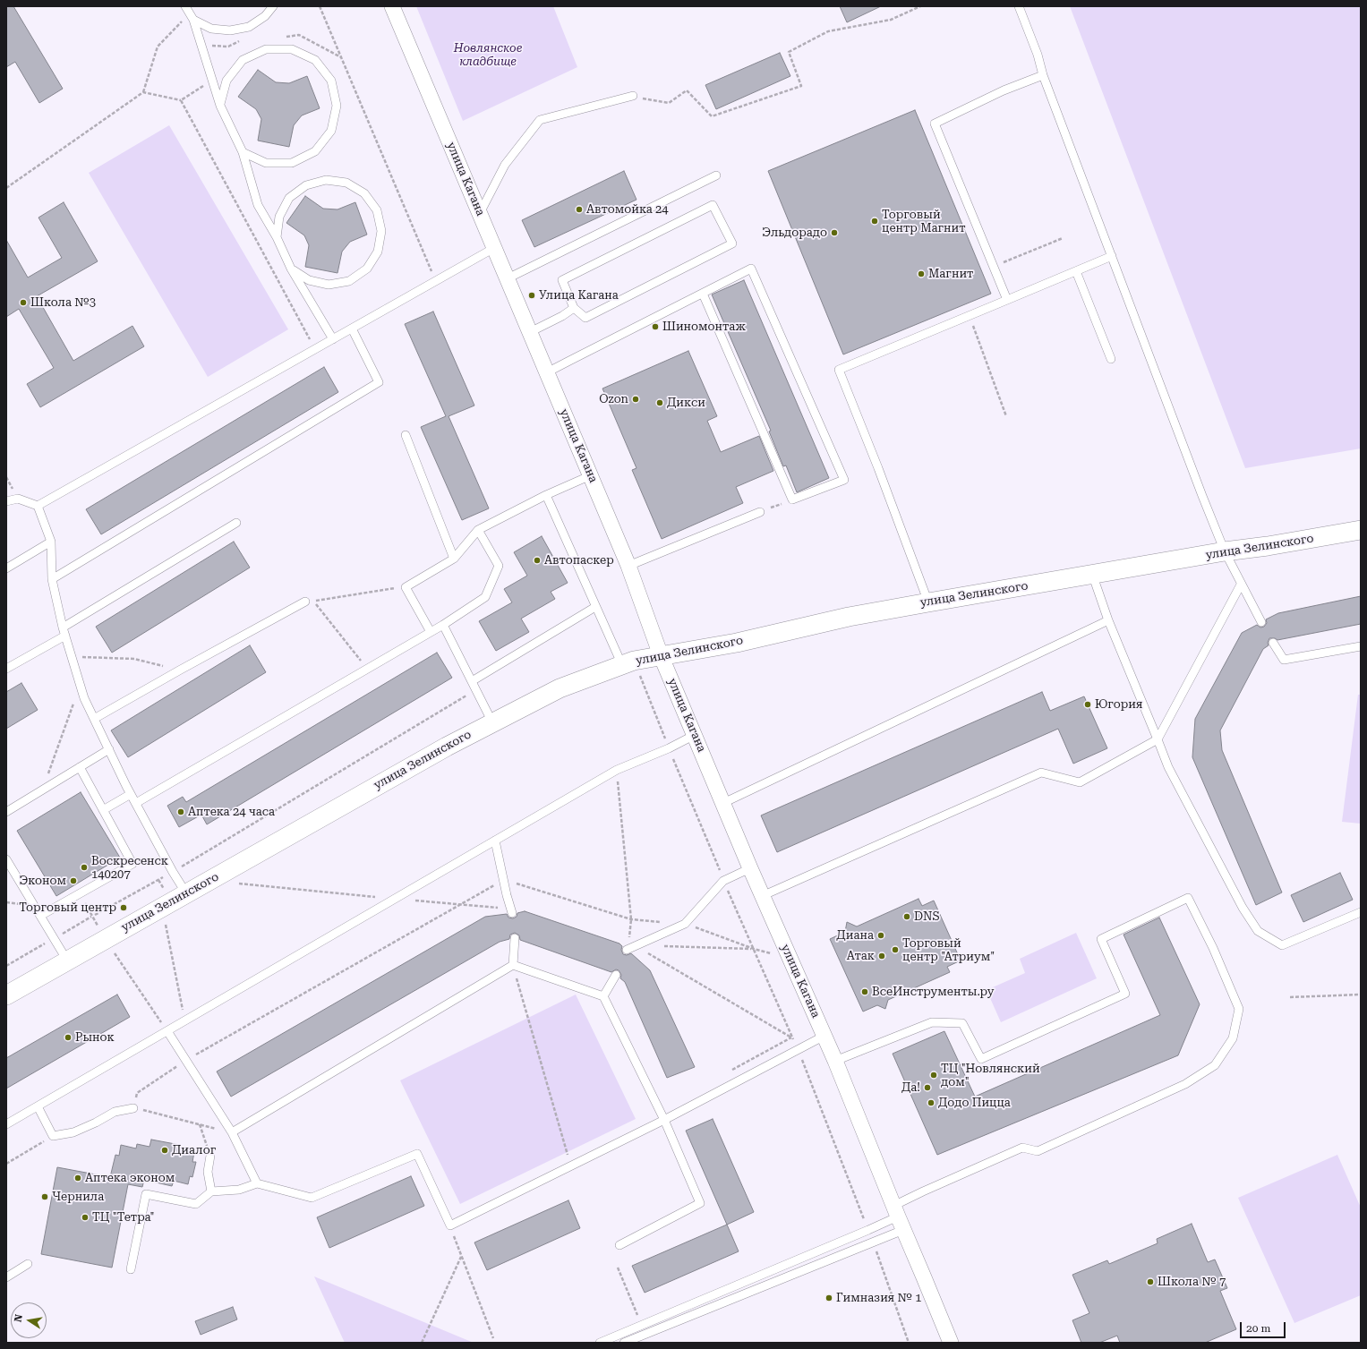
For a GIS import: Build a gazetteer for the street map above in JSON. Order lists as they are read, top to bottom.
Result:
{
  "streets": {
    "street": ["улица Кагана", "улица Зелинского"]
  },
  "crossings": [
    ["улица Кагана", "улица Зелинского"]
  ],
  "parks": ["Новлянское кладбище"],
  "places": [
    "Автомойка 24",
    "Торговый центр Магнит",
    "Эльдорадо",
    "Магнит",
    "Улица Кагана",
    "Школа №3",
    "Шиномонтаж",
    "Ozon",
    "Дикси",
    "Автопаскер",
    "Югория",
    "Аптека 24 часа",
    "Воскресенск 140207",
    "Эконом",
    "Торговый центр",
    "DNS",
    "Диана",
    "Торговый центр \"Атриум\"",
    "Атак",
    "ВсеИнструменты.ру",
    "Рынок",
    "ТЦ \"Новлянский дом\"",
    "Да!",
    "Додо Пицца",
    "Диалог",
    "Аптека эконом",
    "Чернила",
    "ТЦ \"Тетра\"",
    "Школа № 7",
    "Гимназия № 1"
  ],
  "scale_bar": "20 m",
  "north": "left"
}
